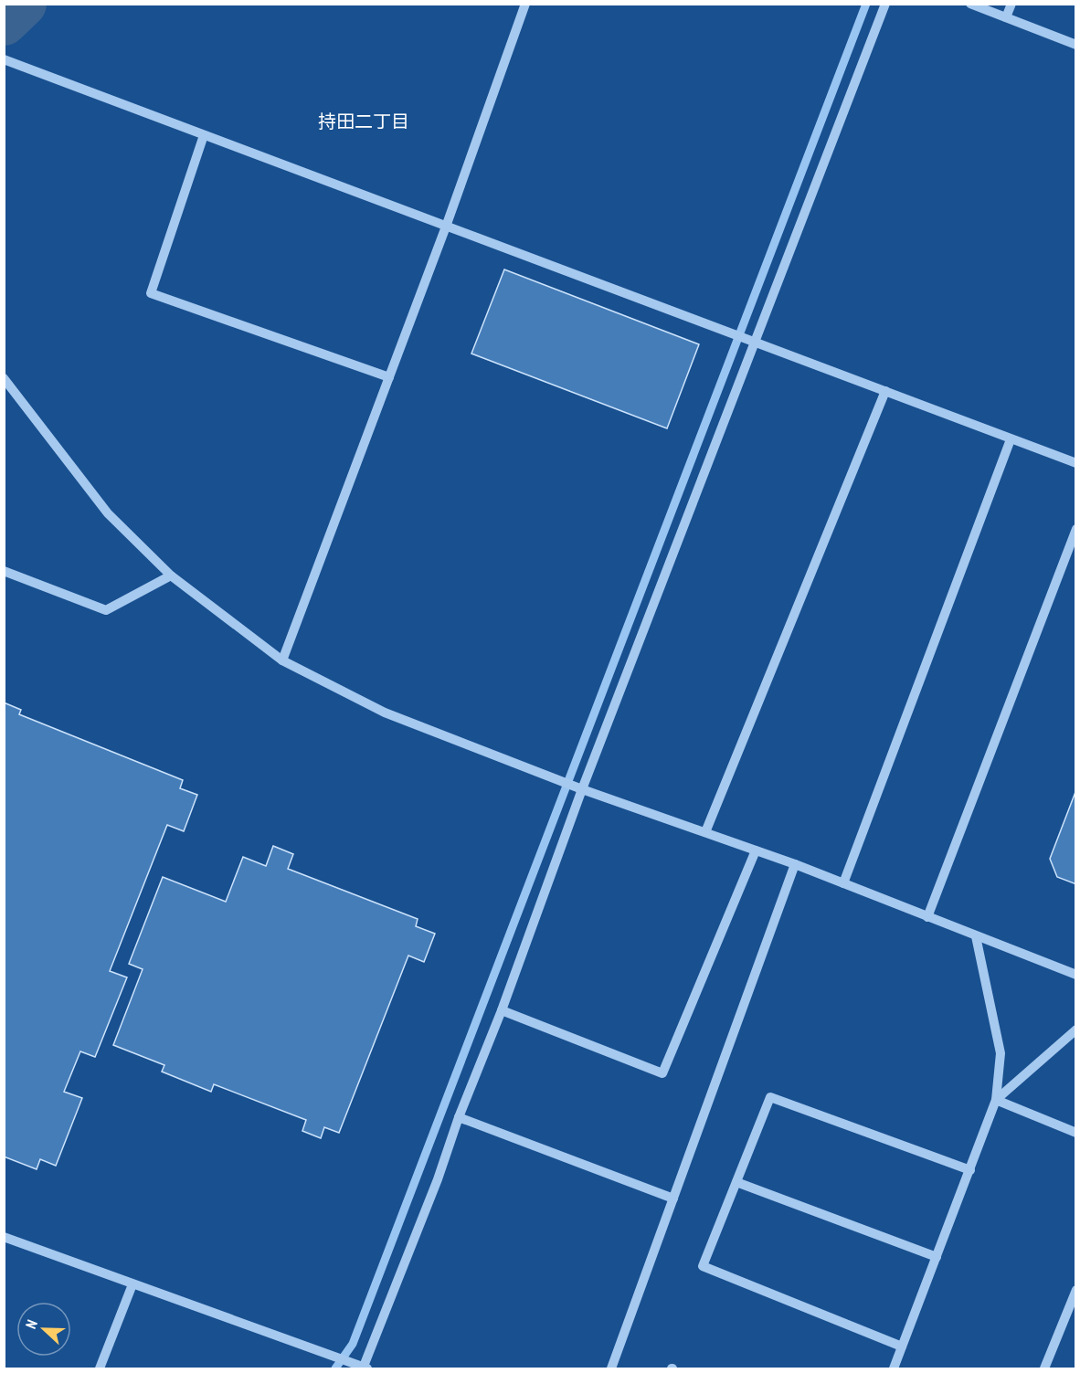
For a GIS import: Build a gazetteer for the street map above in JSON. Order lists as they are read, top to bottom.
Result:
{
  "districts": ["持田二丁目"],
  "north": "left"
}
